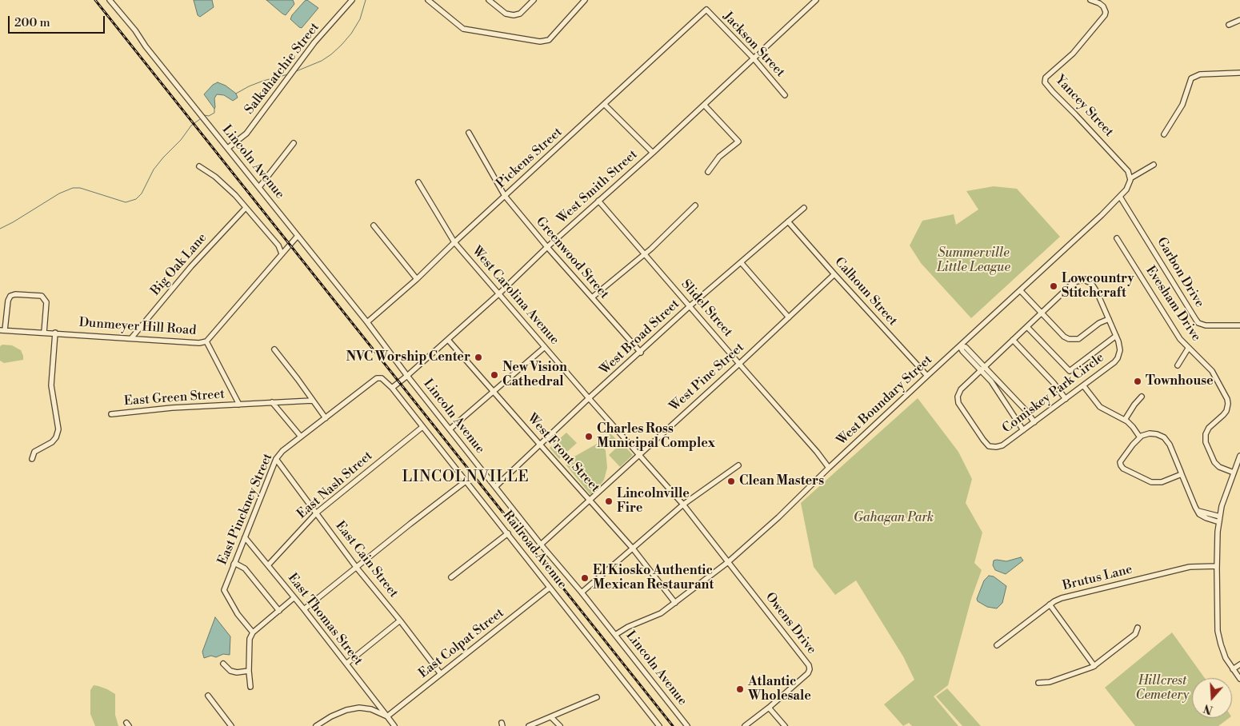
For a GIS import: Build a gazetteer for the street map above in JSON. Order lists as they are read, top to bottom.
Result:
{
  "streets": {
    "street": [
      "Jackson Street",
      "Salkahatchie Street",
      "Yancey Street",
      "Pickens Street",
      "Lincoln Avenue",
      "West Smith Street",
      "Greenwood Street",
      "Big Oak Lane",
      "Garbon Drive",
      "Calhoun Street",
      "West Carolina Avenue",
      "Evesham Drive",
      "Slidel Street",
      "Dunmeyer Hill Road",
      "West Broad Street",
      "West Pine Street",
      "Comiskey Park Circle",
      "East Green Street",
      "West Boundary Street",
      "West Front Street",
      "East Nash Street",
      "East Pinckney Street",
      "Railroad Avenue",
      "East Cain Street",
      "Brutus Lane",
      "East Thomas Street",
      "Owens Drive",
      "East Colpat Street"
    ]
  },
  "crossings": [
    ["Jackson Street", "Pickens Street"],
    ["Jackson Street", "West Smith Street"],
    ["Salkahatchie Street", "Lincoln Avenue"],
    ["Yancey Street", "West Boundary Street"],
    ["Pickens Street", "Lincoln Avenue"],
    ["Pickens Street", "Greenwood Street"],
    ["Pickens Street", "West Carolina Avenue"],
    ["Lincoln Avenue", "West Smith Street"],
    ["Lincoln Avenue", "Dunmeyer Hill Road"],
    ["Lincoln Avenue", "West Broad Street"],
    ["Lincoln Avenue", "West Pine Street"],
    ["Lincoln Avenue", "West Boundary Street"],
    ["West Smith Street", "Greenwood Street"],
    ["West Smith Street", "West Carolina Avenue"],
    ["West Smith Street", "Slidel Street"],
    ["West Smith Street", "West Front Street"],
    ["West Smith Street", "East Pinckney Street"],
    ["West Smith Street", "Railroad Avenue"],
    ["Greenwood Street", "West Broad Street"],
    ["Big Oak Lane", "Dunmeyer Hill Road"],
    ["Garbon Drive", "West Boundary Street"],
    ["Calhoun Street", "West Broad Street"],
    ["Calhoun Street", "West Pine Street"],
    ["Calhoun Street", "West Boundary Street"],
    ["West Carolina Avenue", "West Broad Street"],
    ["West Carolina Avenue", "West Pine Street"],
    ["West Carolina Avenue", "West Boundary Street"],
    ["West Carolina Avenue", "Owens Drive"],
    ["Slidel Street", "West Broad Street"],
    ["Slidel Street", "West Pine Street"],
    ["Slidel Street", "West Boundary Street"],
    ["West Broad Street", "West Front Street"],
    ["West Pine Street", "West Front Street"],
    ["West Boundary Street", "West Front Street"],
    ["West Boundary Street", "Owens Drive"],
    ["East Nash Street", "Railroad Avenue"],
    ["East Nash Street", "East Cain Street"],
    ["East Nash Street", "East Thomas Street"],
    ["East Pinckney Street", "Railroad Avenue"],
    ["East Pinckney Street", "East Cain Street"],
    ["East Pinckney Street", "East Thomas Street"],
    ["Railroad Avenue", "East Colpat Street"],
    ["East Cain Street", "East Colpat Street"],
    ["East Thomas Street", "East Colpat Street"]
  ],
  "districts": ["LINCOLNVILLE"],
  "parks": ["Summerville Little League", "Gahagan Park", "Hillcrest Cemetery"],
  "places": [
    "Lowcountry Stitchcraft",
    "NVC Worship Center",
    "New Vision Cathedral",
    "Townhouse",
    "Charles Ross Municipal Complex",
    "Clean Masters",
    "Lincolnville Fire",
    "El Kiosko Authentic Mexican Restaurant",
    "Atlantic Wholesale"
  ],
  "scale_bar": "200 m",
  "north": "bottom"
}
